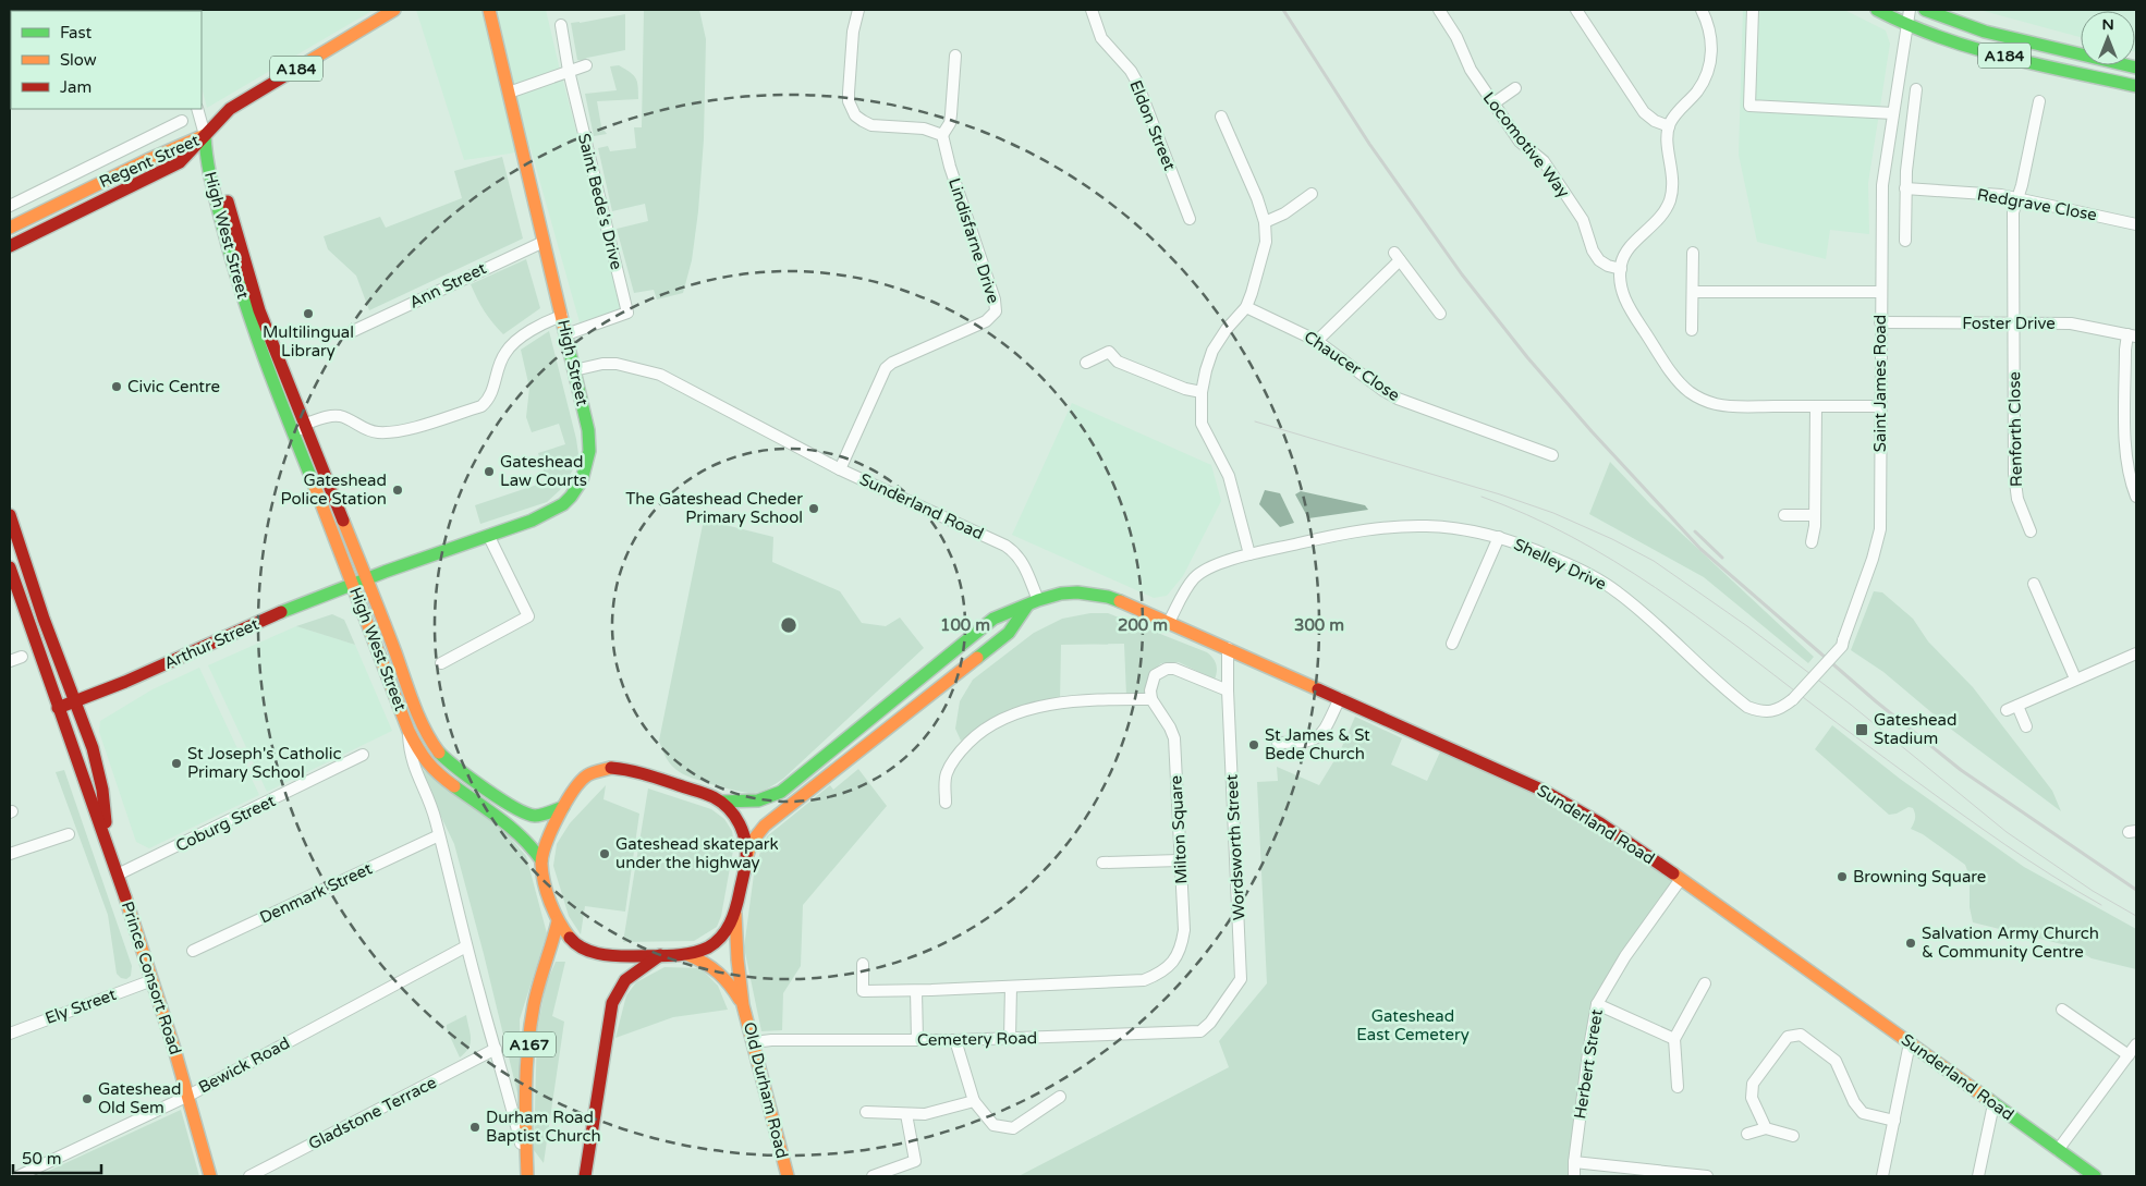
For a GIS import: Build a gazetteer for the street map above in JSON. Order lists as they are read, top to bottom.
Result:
{
  "streets": {
    "main road": [
      "A184",
      "Regent Street",
      "High West Street",
      "High Street",
      "Sunderland Road",
      "Arthur Street",
      "Prince Consort Road",
      "A167",
      "Old Durham Road"
    ],
    "street": [
      "Eldon Street",
      "Locomotive Way",
      "Saint Bede's Drive",
      "Redgrave Close",
      "Lindisfarne Drive",
      "Ann Street",
      "Foster Drive",
      "Chaucer Close",
      "Saint James Road",
      "Renforth Close",
      "Shelley Drive",
      "Coburg Street",
      "Milton Square",
      "Wordsworth Street",
      "Denmark Street",
      "Ely Street",
      "Cemetery Road",
      "Herbert Street",
      "Bewick Road",
      "Gladstone Terrace"
    ]
  },
  "crossings": [
    ["A184", "Regent Street"],
    ["A184", "High West Street"],
    ["A184", "Saint James Road"],
    ["Regent Street", "High West Street"],
    ["Saint Bede's Drive", "High Street"],
    ["Redgrave Close", "Renforth Close"],
    ["High West Street", "High Street"],
    ["High West Street", "Arthur Street"],
    ["High West Street", "Denmark Street"],
    ["High West Street", "A167"],
    ["High West Street", "Bewick Road"],
    ["High West Street", "Gladstone Terrace"],
    ["Lindisfarne Drive", "Sunderland Road"],
    ["Ann Street", "High Street"],
    ["Foster Drive", "Saint James Road"],
    ["Foster Drive", "Renforth Close"],
    ["High Street", "Sunderland Road"],
    ["High Street", "Arthur Street"],
    ["Saint James Road", "Shelley Drive"],
    ["Sunderland Road", "Shelley Drive"],
    ["Sunderland Road", "Wordsworth Street"],
    ["Sunderland Road", "Herbert Street"],
    ["Arthur Street", "Prince Consort Road"],
    ["Coburg Street", "Prince Consort Road"],
    ["Wordsworth Street", "Cemetery Road"],
    ["Prince Consort Road", "Ely Street"],
    ["Prince Consort Road", "Bewick Road"],
    ["Cemetery Road", "Old Durham Road"]
  ],
  "parks": ["Gateshead East Cemetery"],
  "places": {
    "other": [
      "Multilingual Library",
      "Civic Centre",
      "Gateshead Law Courts",
      "Gateshead Police Station",
      "The Gateshead Cheder Primary School",
      "St James & St Bede Church",
      "St Joseph's Catholic Primary School",
      "Gateshead skatepark under the highway",
      "Browning Square",
      "Salvation Army Church & Community Centre",
      "Gateshead Old Sem",
      "Durham Road Baptist Church"
    ],
    "transit": ["Gateshead Stadium"]
  },
  "legend": ["Fast", "Slow", "Jam"],
  "scale_bar": "50 m",
  "north": "top",
  "rings": ["100 m", "200 m", "300 m"]
}
